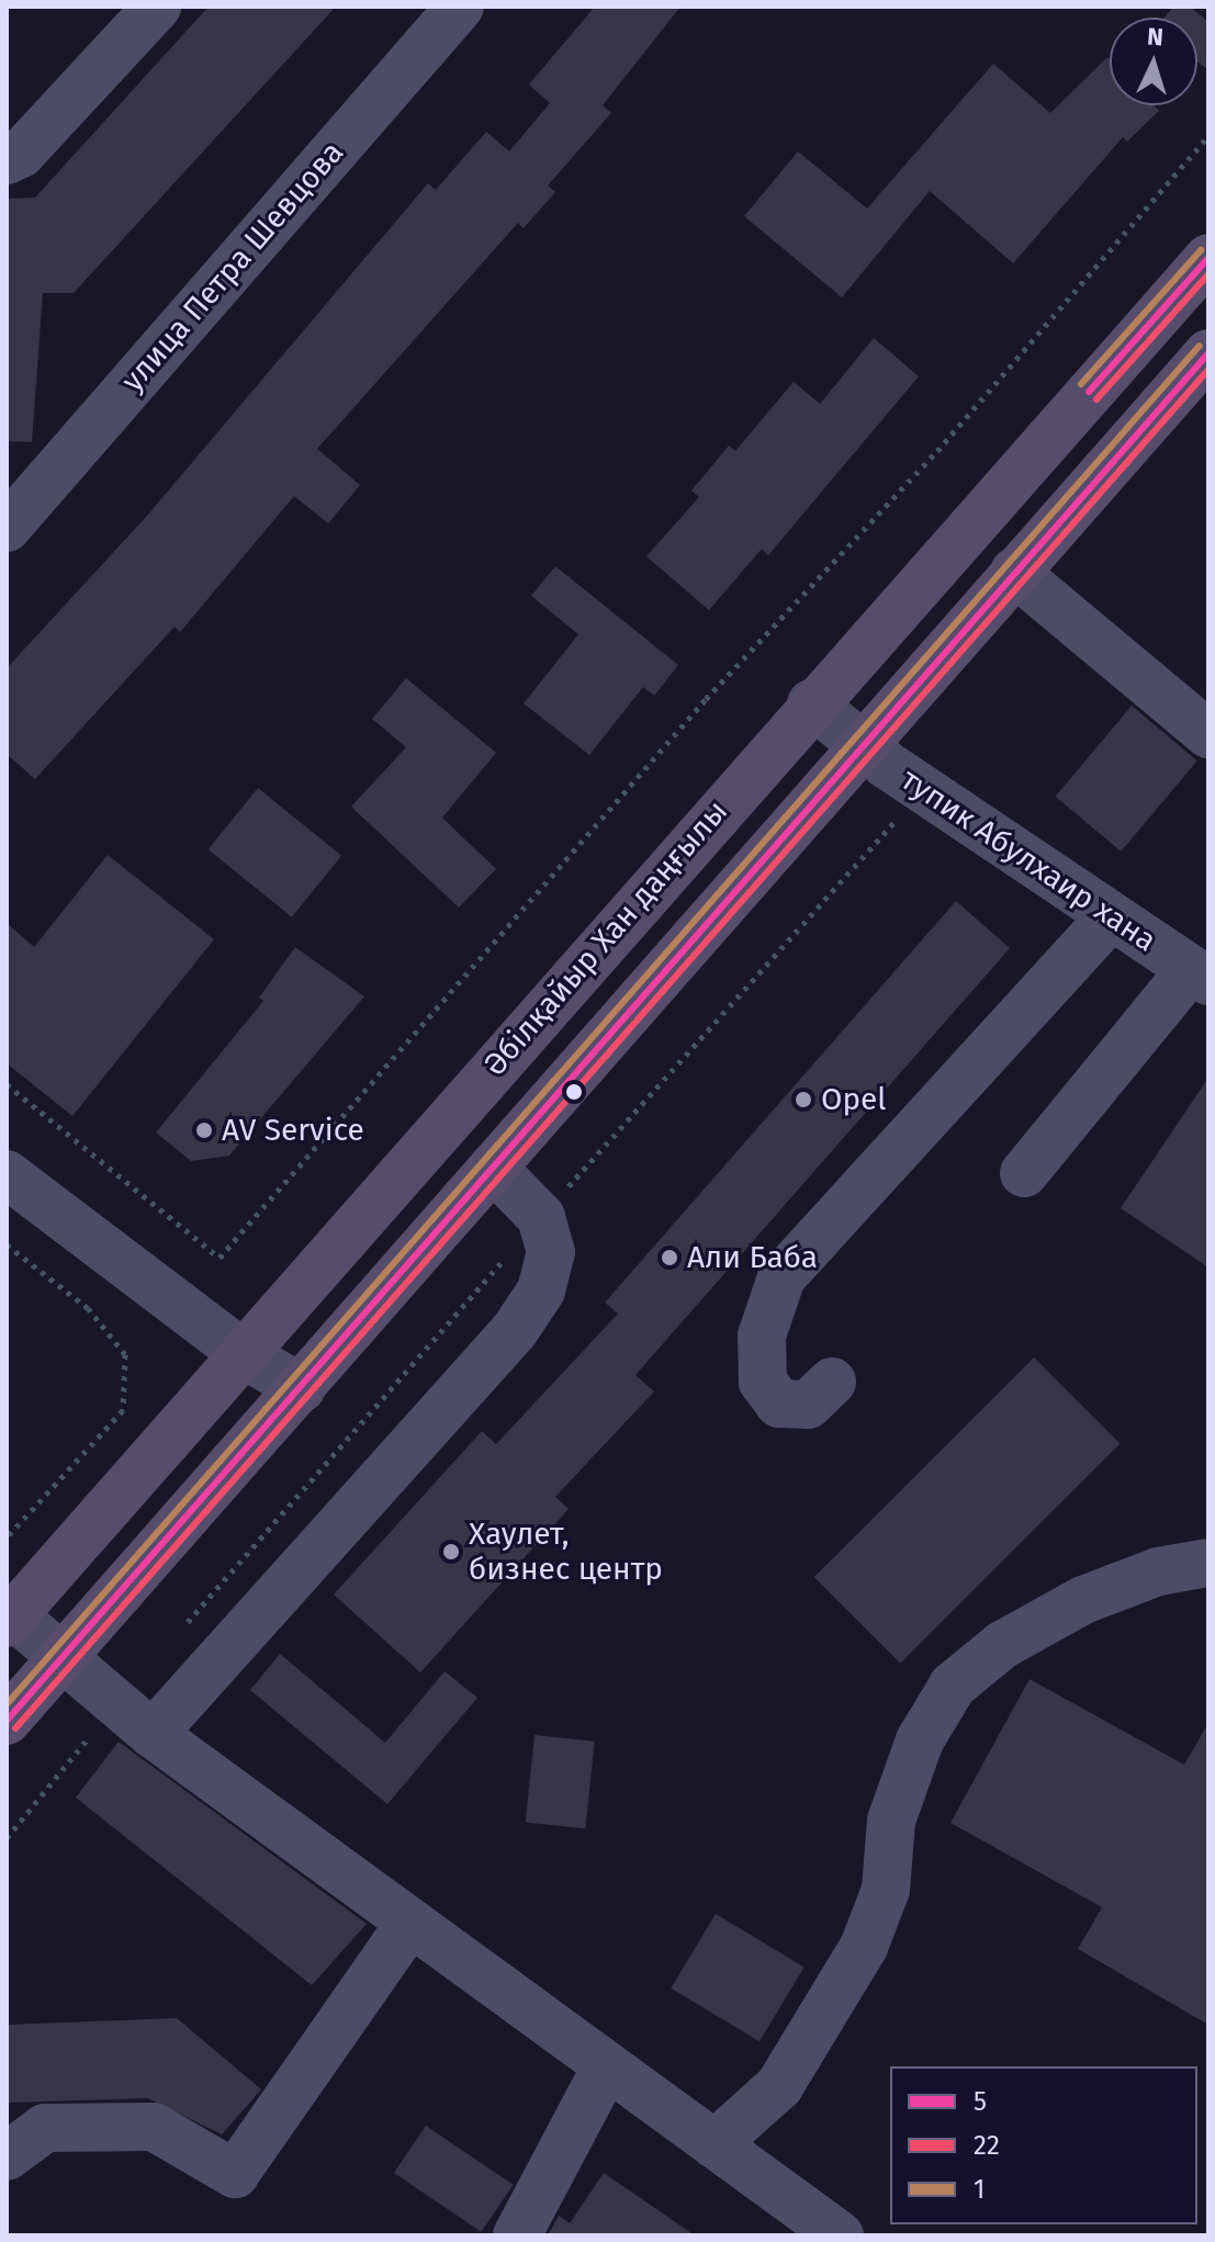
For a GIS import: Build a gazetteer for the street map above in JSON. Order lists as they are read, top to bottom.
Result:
{
  "streets": {
    "main road": ["Әбілқайыр Хан даңғылы"],
    "street": ["улица Петра Шевцова", "тупик Абулхаир хана"]
  },
  "crossings": [
    ["тупик Абулхаир хана", "Әбілқайыр Хан даңғылы"]
  ],
  "places": [
    "Opel",
    "AV Service",
    "Али Баба",
    "Хаулет, бизнес центр"
  ],
  "lines": ["transit line 1", "transit line 5", "transit line 22"],
  "legend": ["5", "22", "1"],
  "north": "top"
}
